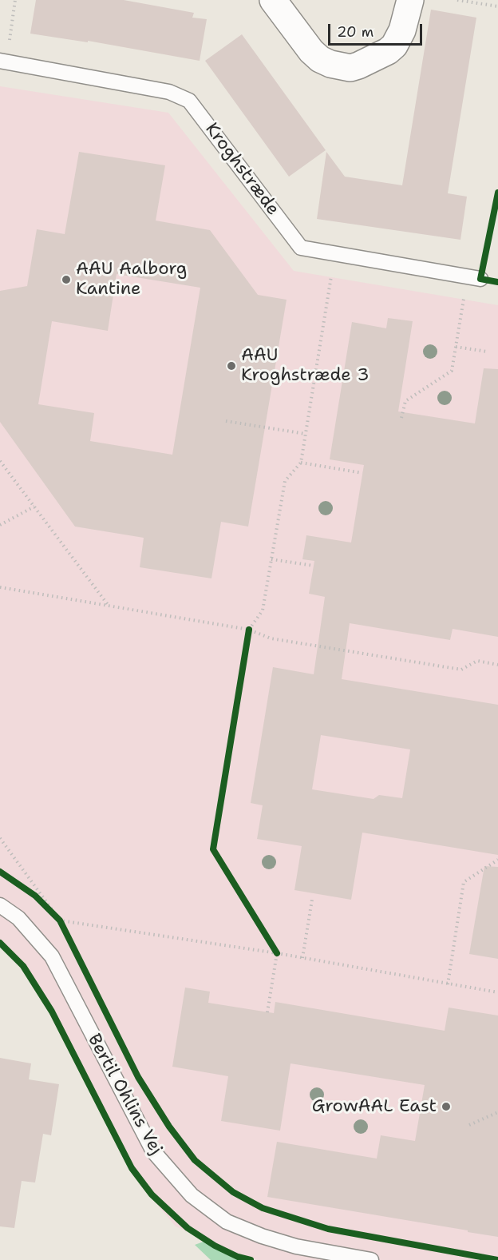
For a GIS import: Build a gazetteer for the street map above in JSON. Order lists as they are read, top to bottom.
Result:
{
  "streets": {
    "lane": ["Kroghstræde", "Bertil Ohlins Vej"]
  },
  "places": ["AAU Aalborg Kantine", "AAU Kroghstræde 3", "GrowAAL East"],
  "scale_bar": "20 m"
}
